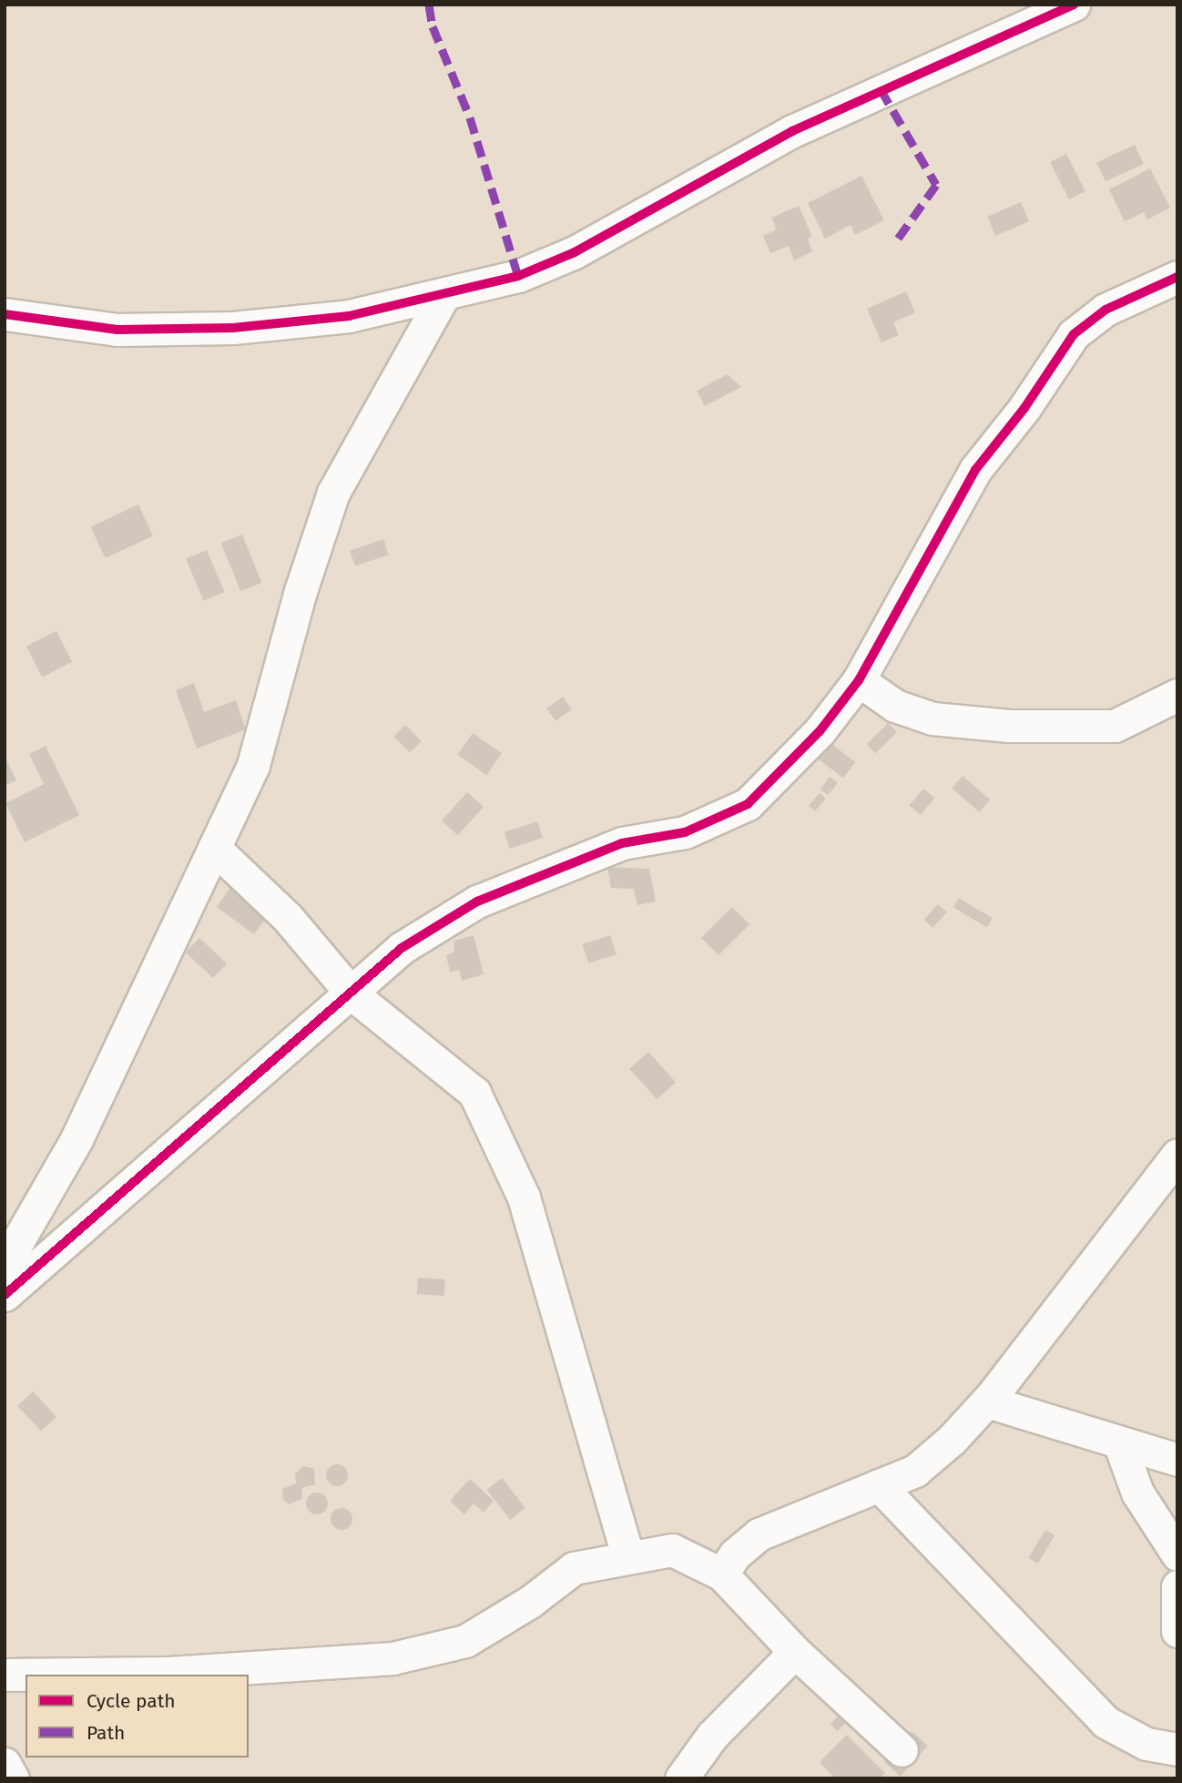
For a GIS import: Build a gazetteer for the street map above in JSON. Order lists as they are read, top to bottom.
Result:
{
  "legend": ["Cycle path", "Path"]
}
